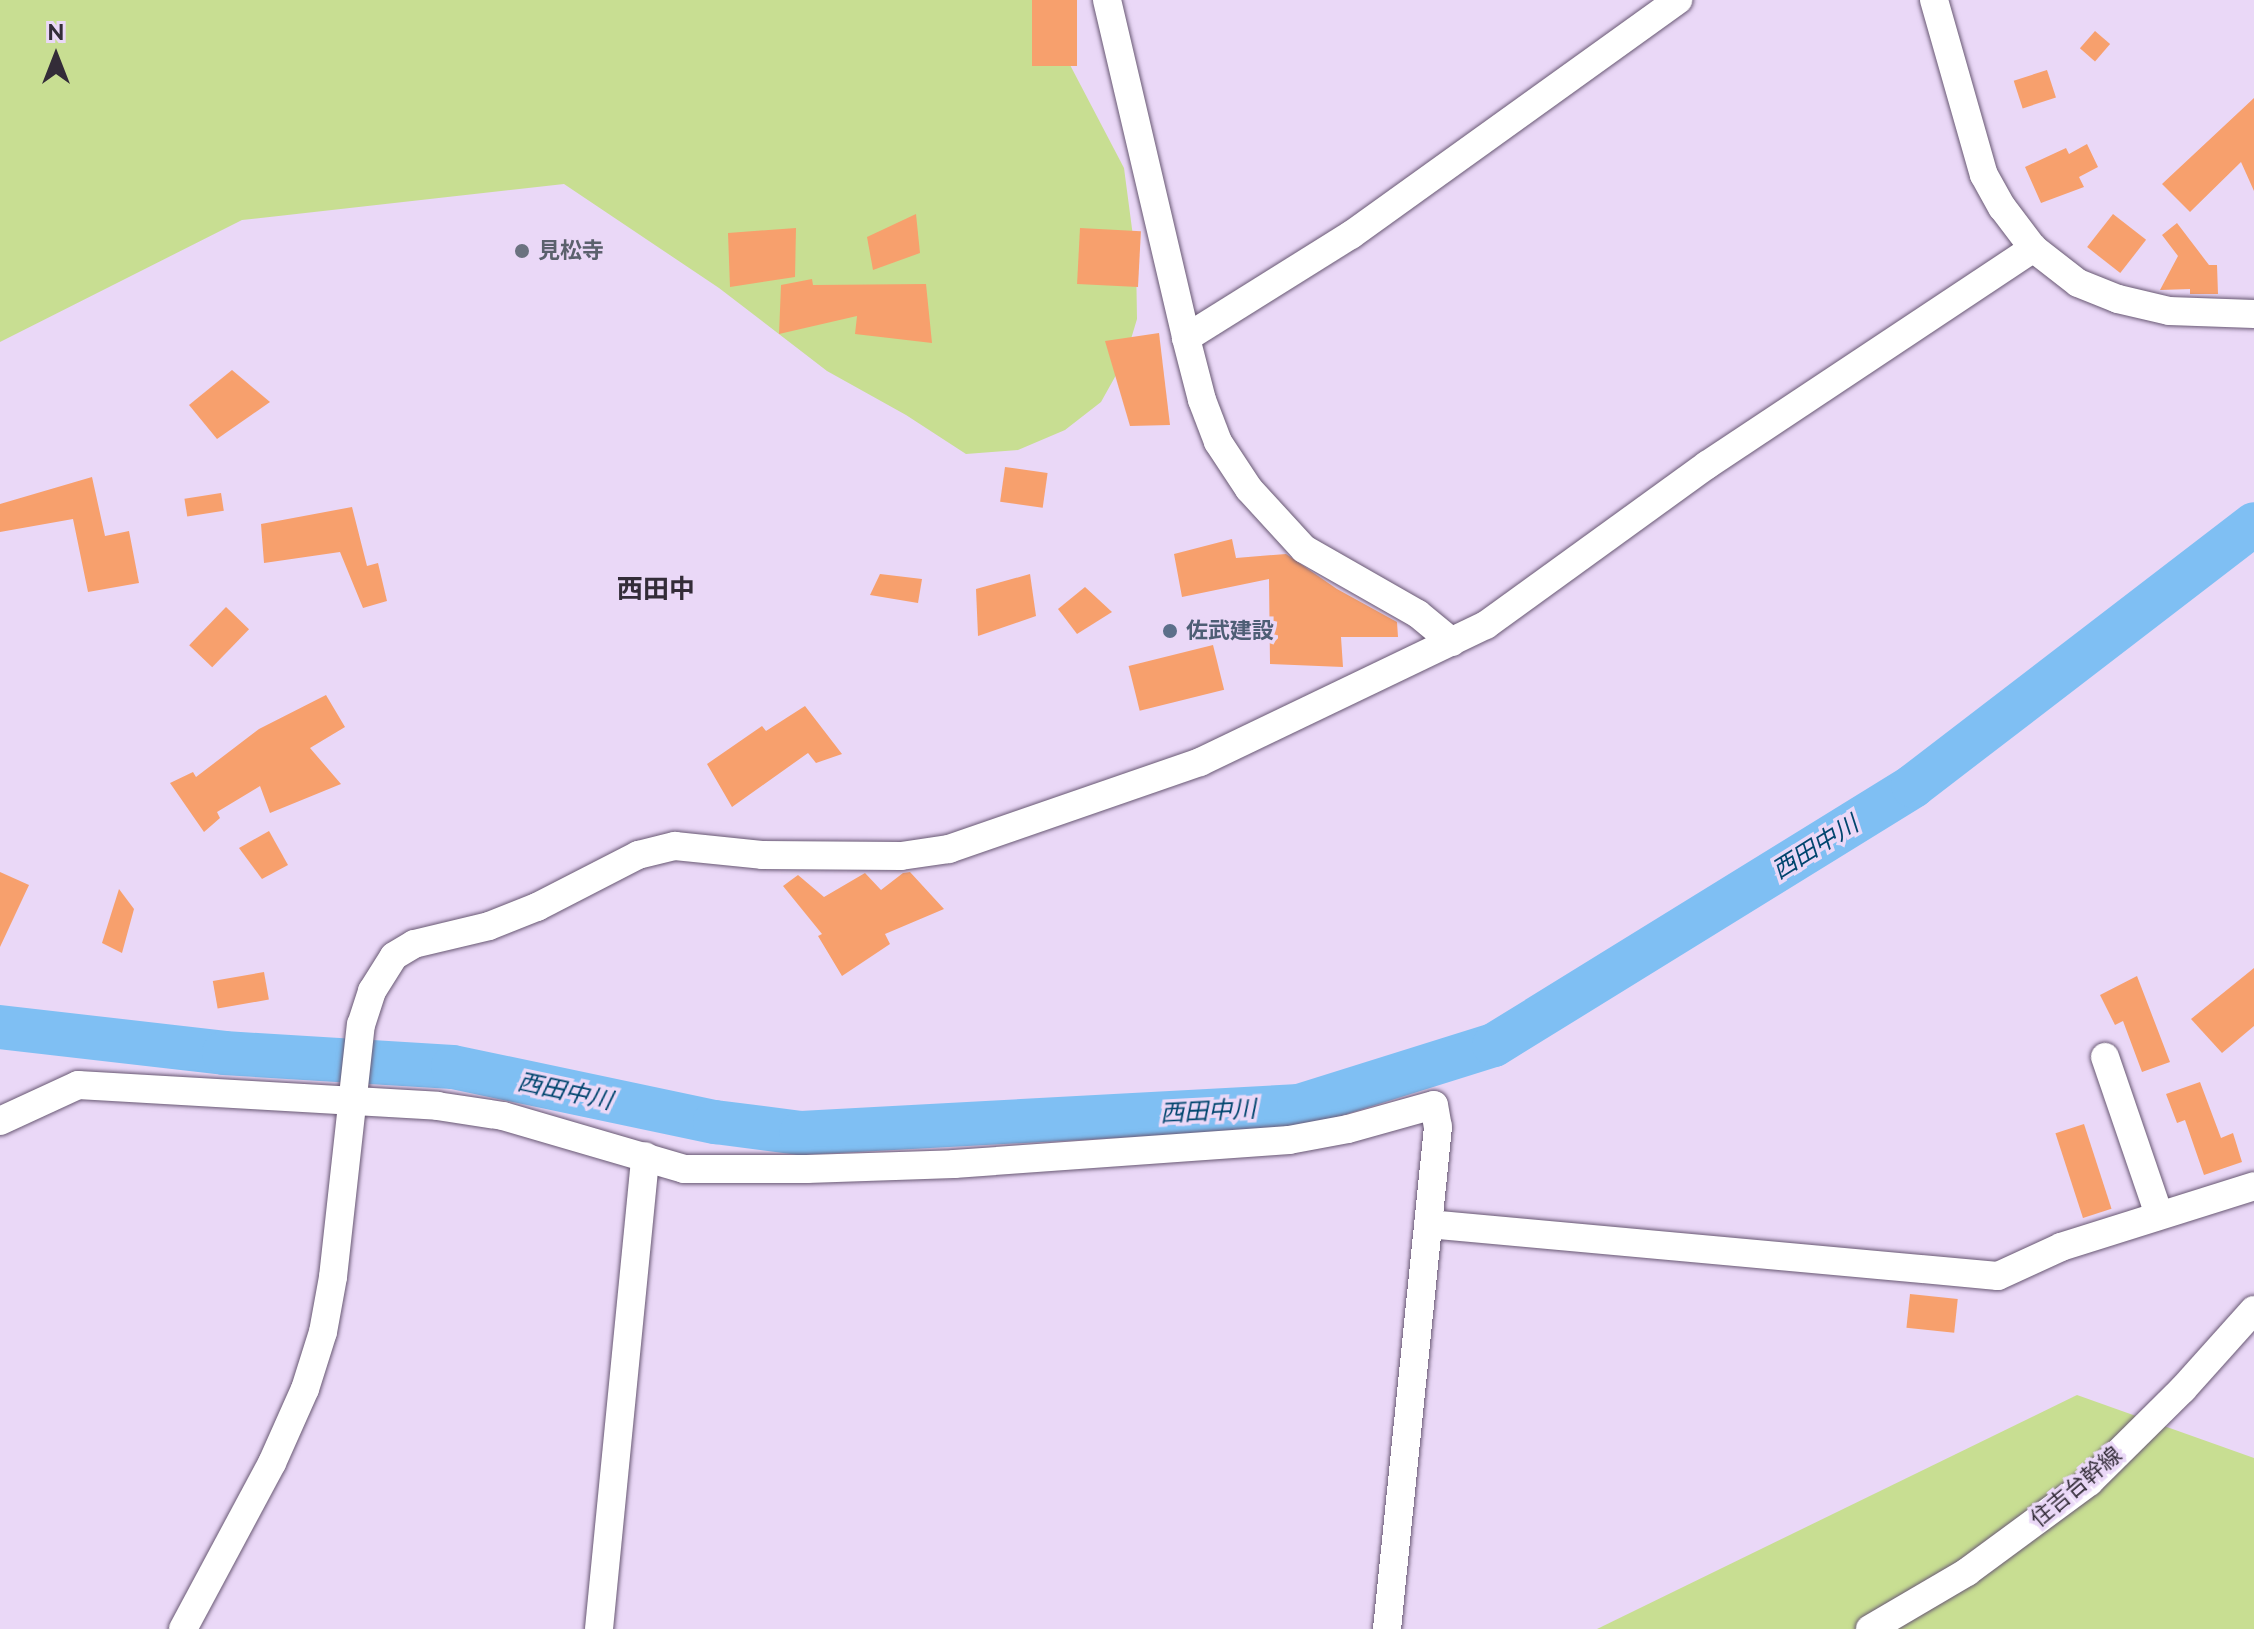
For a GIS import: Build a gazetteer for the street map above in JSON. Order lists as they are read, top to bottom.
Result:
{
  "streets": {
    "street": ["住吉台幹線"]
  },
  "districts": ["西田中"],
  "water": ["西田中川"],
  "places": ["見松寺", "佐武建設"],
  "north": "top"
}
